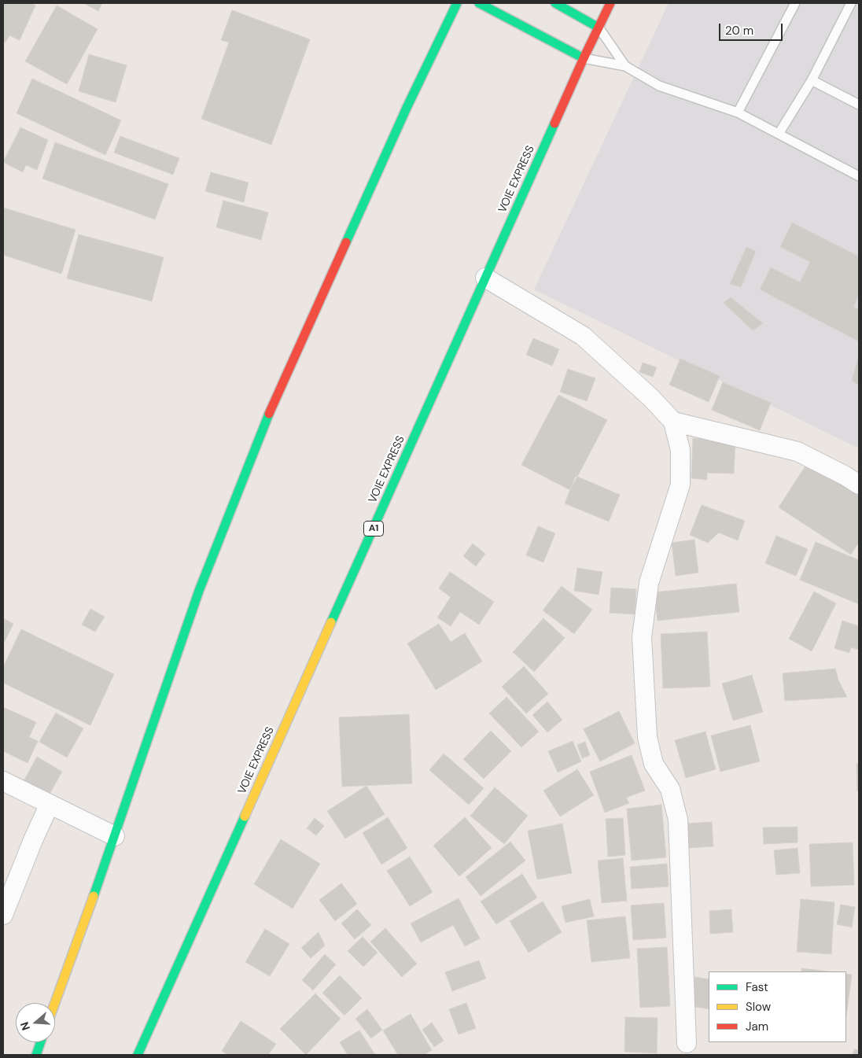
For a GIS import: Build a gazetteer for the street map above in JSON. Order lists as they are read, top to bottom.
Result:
{
  "streets": {
    "main road": ["VOIE EXPRESS", "A1"]
  },
  "legend": ["Fast", "Slow", "Jam"],
  "scale_bar": "20 m",
  "north": "left"
}
